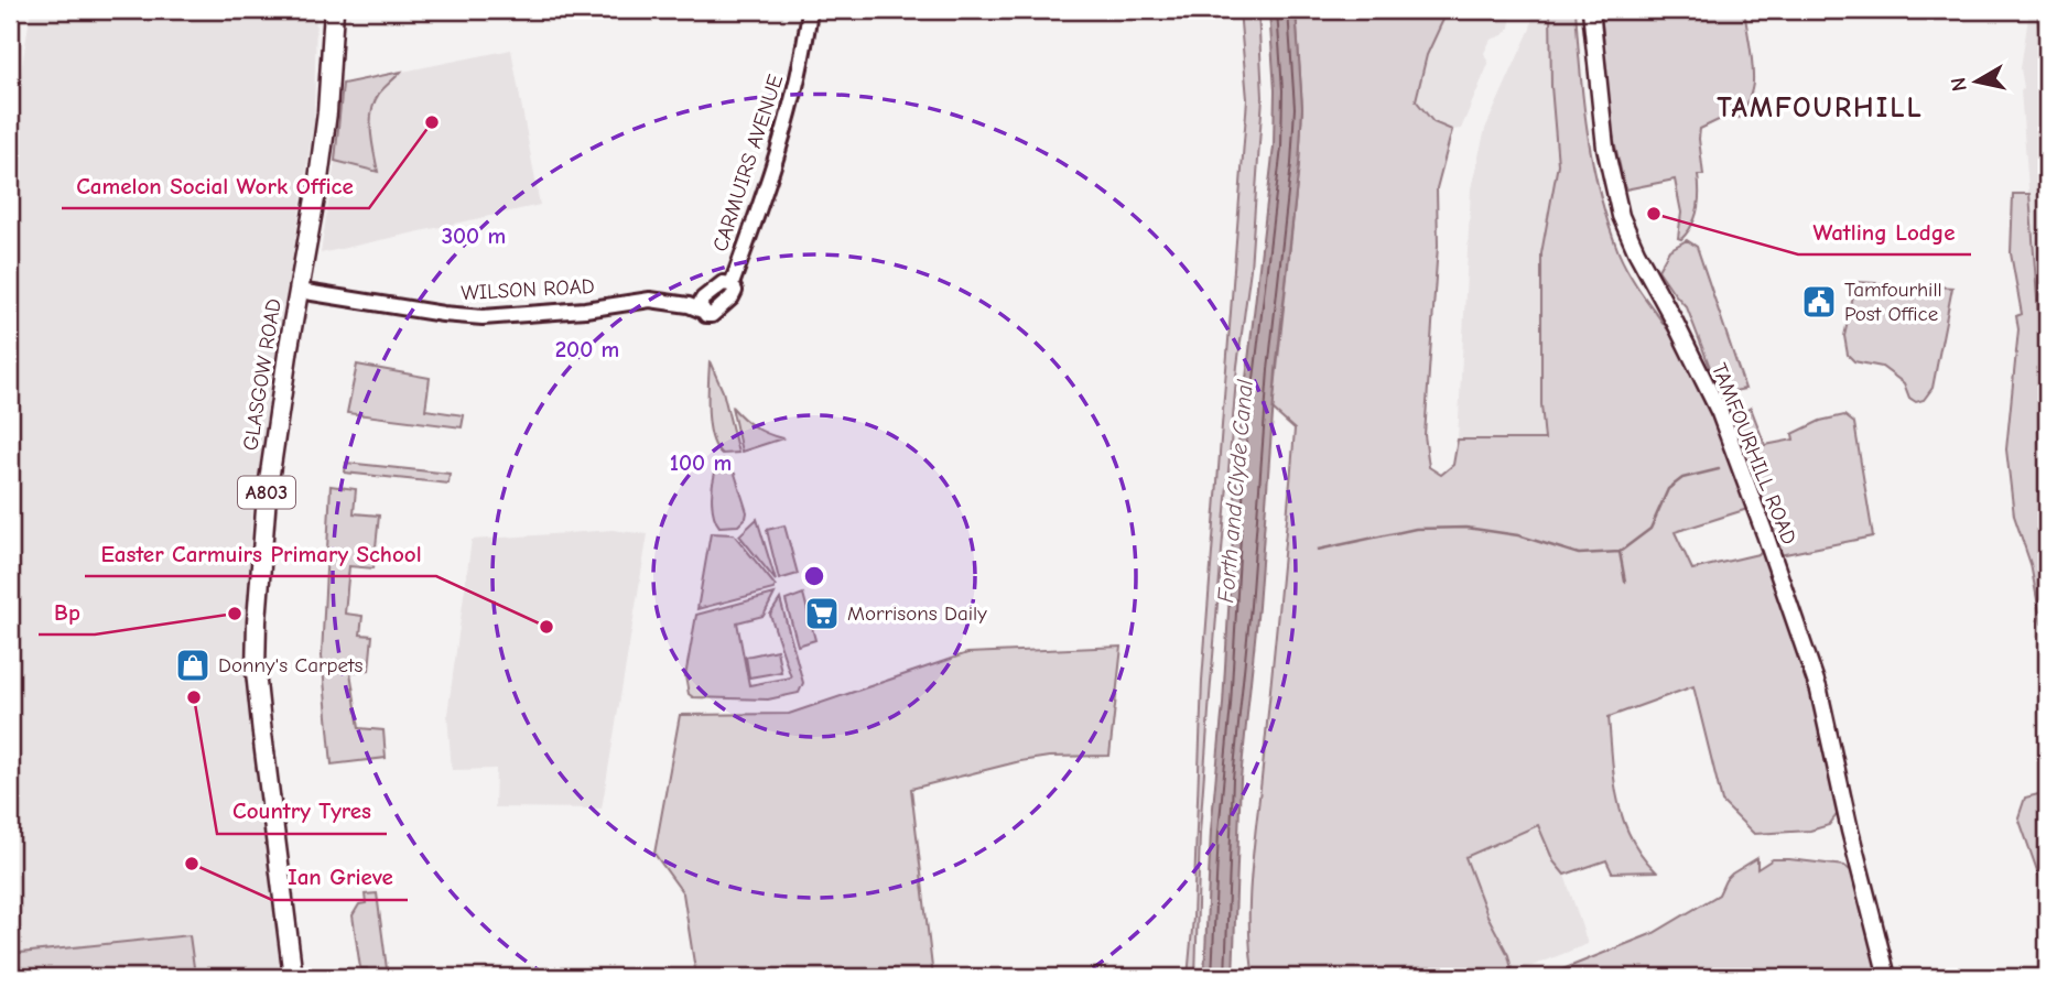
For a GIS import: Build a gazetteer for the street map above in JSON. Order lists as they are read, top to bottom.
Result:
{
  "streets": {
    "main road": ["GLASGOW ROAD", "TAMFOURHILL ROAD", "A803"],
    "street": ["CARMUIRS AVENUE", "WILSON ROAD"]
  },
  "crossings": [
    ["CARMUIRS AVENUE", "WILSON ROAD"],
    ["WILSON ROAD", "GLASGOW ROAD"]
  ],
  "districts": ["TAMFOURHILL"],
  "water": ["Forth and Clyde Canal"],
  "places": {
    "other": [
      "Camelon Social Work Office",
      "Watling Lodge",
      "Bp",
      "Easter Carmuirs Primary School",
      "Country Tyres",
      "Ian Grieve"
    ],
    "public building": ["Tamfourhill Post Office"],
    "supermarket": ["Morrisons Daily"],
    "shop": ["Donny's Carpets"]
  },
  "north": "left",
  "rings": ["300 m", "200 m", "100 m"]
}
